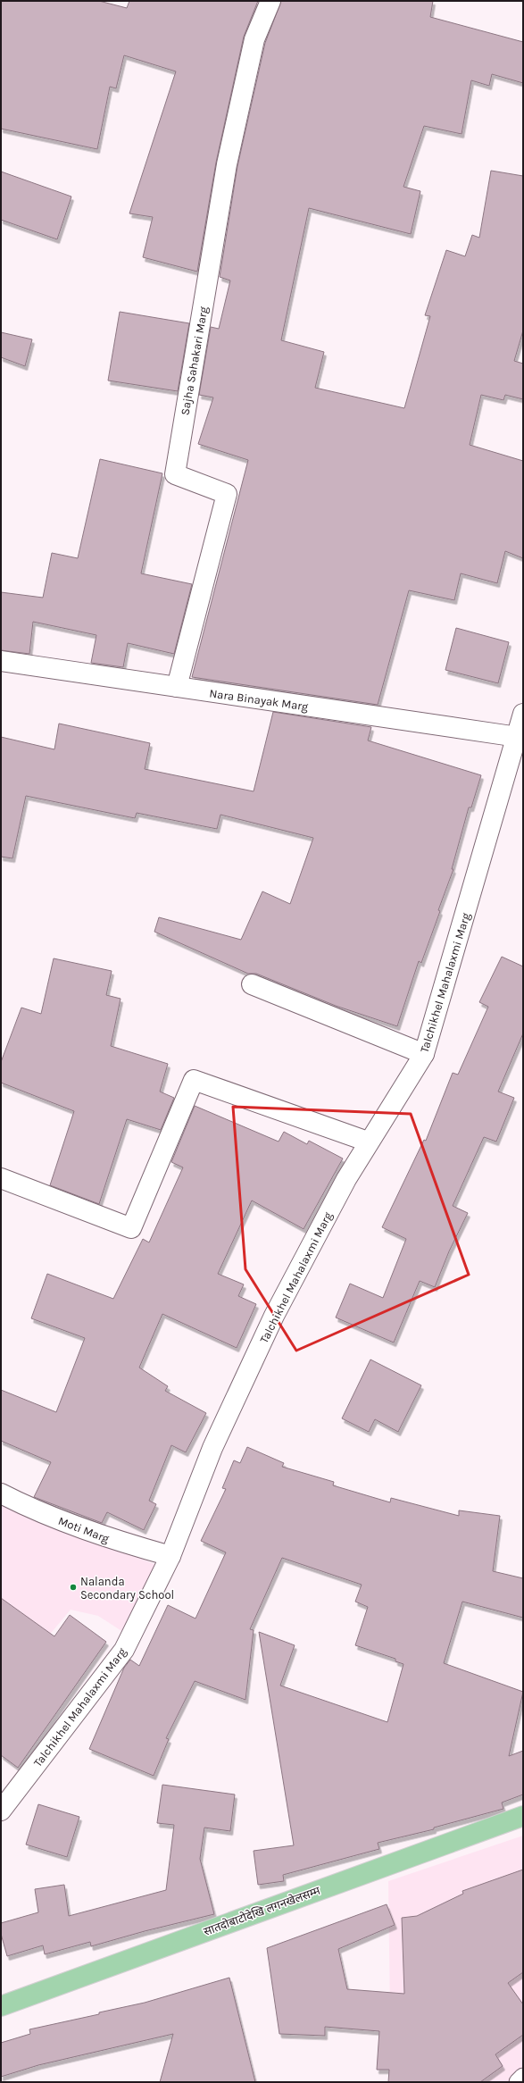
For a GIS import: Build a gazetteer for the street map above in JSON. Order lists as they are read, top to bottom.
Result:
{
  "streets": {
    "main road": ["सातदोबाटोदेखि लगनखेलसम्म"],
    "street": [
      "Sajha Sahakari Marg",
      "Nara Binayak Marg",
      "Talchikhel Mahalaxmi Marg",
      "Moti Marg"
    ]
  },
  "crossings": [
    ["Sajha Sahakari Marg", "Nara Binayak Marg"],
    ["Nara Binayak Marg", "Talchikhel Mahalaxmi Marg"],
    ["Talchikhel Mahalaxmi Marg", "Moti Marg"]
  ],
  "places": ["Nalanda Secondary School"]
}
